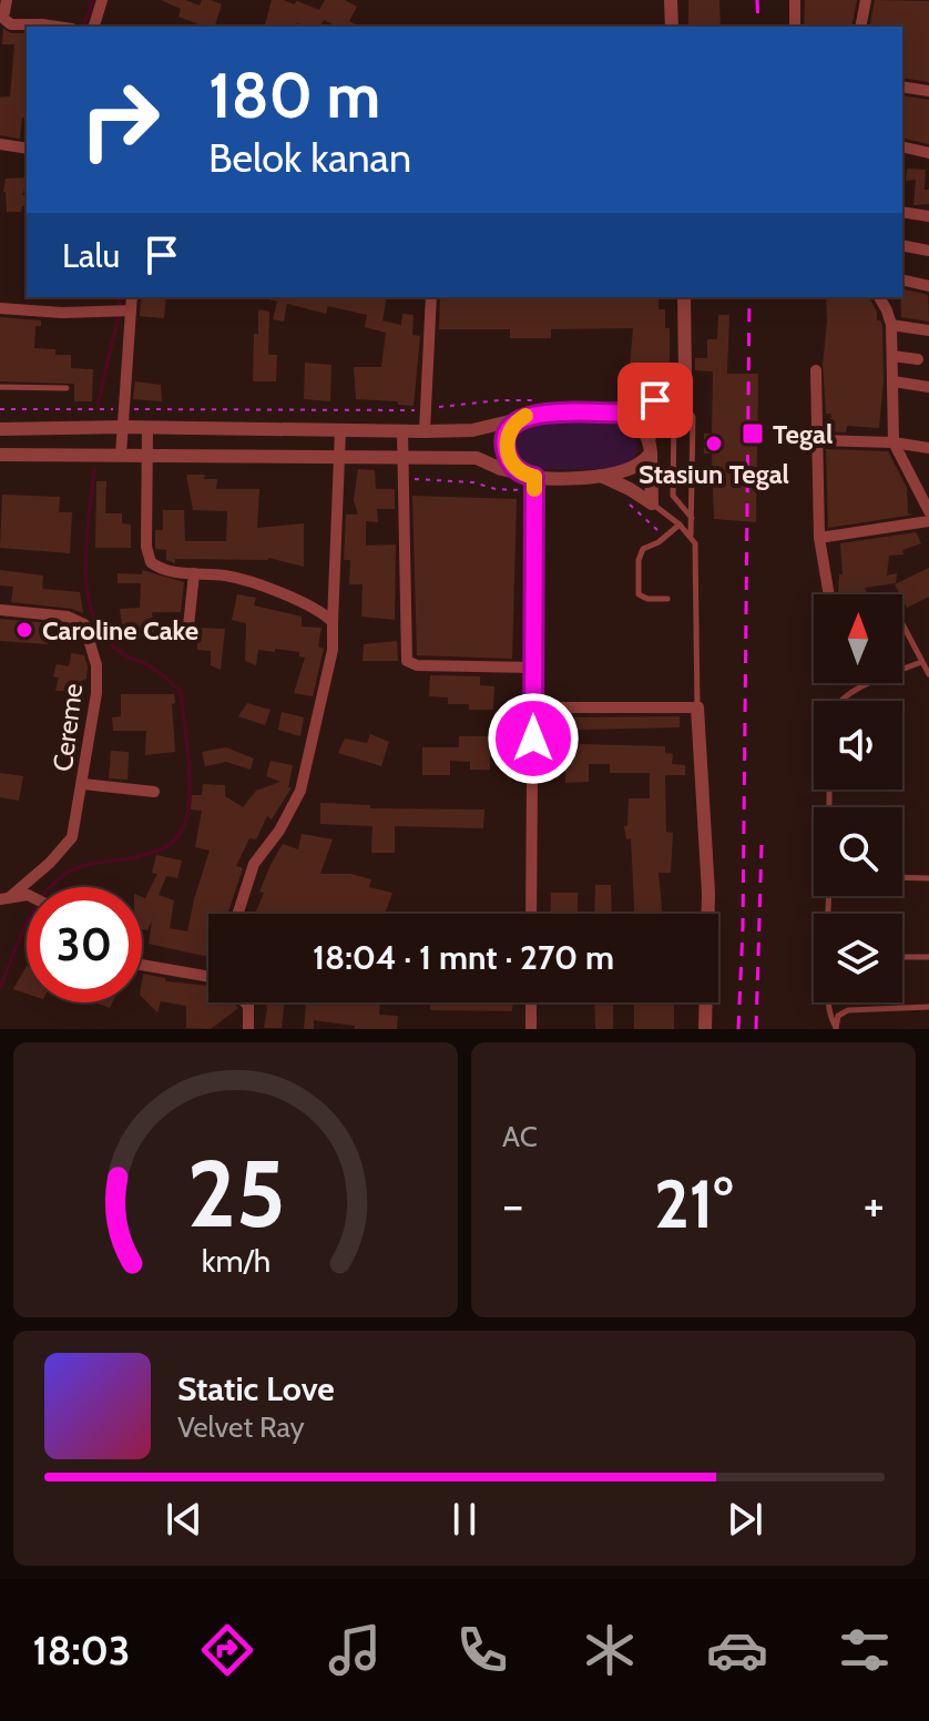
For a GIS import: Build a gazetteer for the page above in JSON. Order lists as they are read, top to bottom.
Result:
{
  "streets": {
    "street": ["Cereme"]
  },
  "places": {
    "transit": ["Tegal"],
    "other": ["Stasiun Tegal", "Caroline Cake"]
  },
  "north": "top",
  "page": {
    "turn": ["180 m", "Belok kanan"],
    "then": "Lalu",
    "limit": "30",
    "trip": "18:04 · 1 mnt · 270 m",
    "tile": "AC",
    "heat": ["−", "21°", "+"],
    "song": ["Static Love", "Velvet Ray"],
    "tabs": "18:03",
    "gauge": ["25", "km/h"]
  }
}
